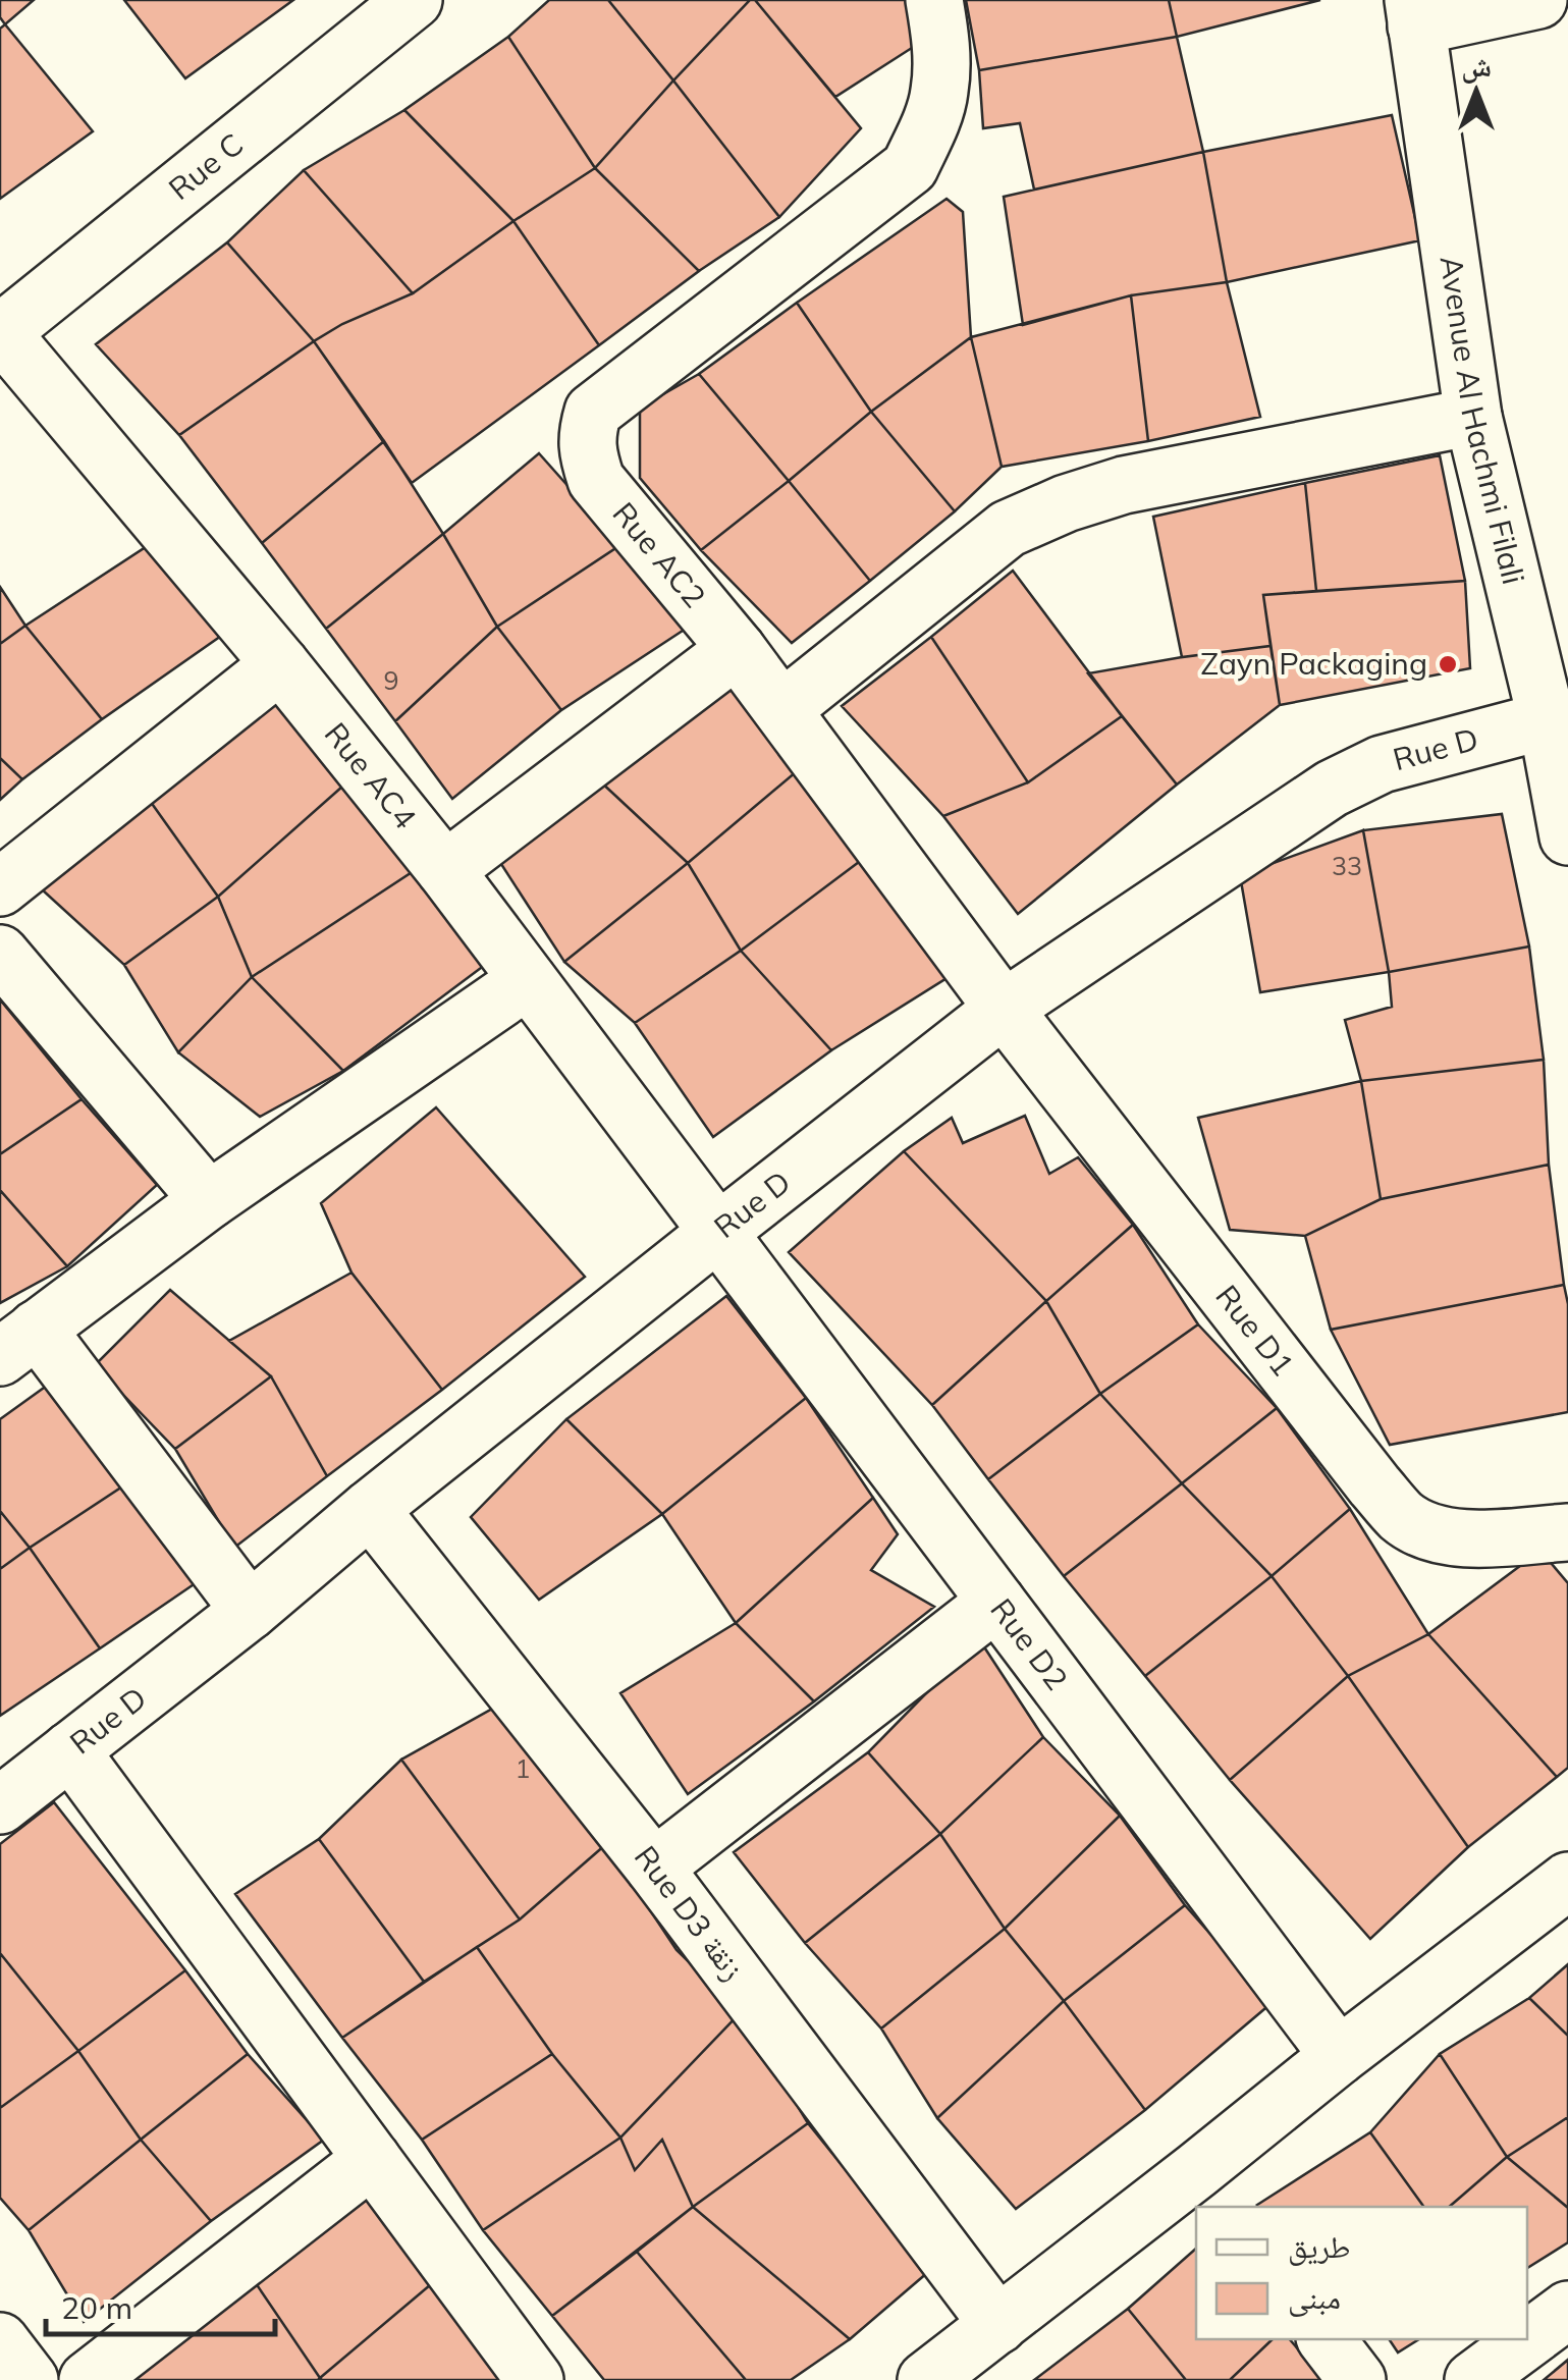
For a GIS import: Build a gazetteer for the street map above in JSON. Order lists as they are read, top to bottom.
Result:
{
  "streets": {
    "street": [
      "Rue C",
      "Avenue Al Hachmi Filali",
      "Rue AC2",
      "Rue D",
      "Rue AC4",
      "Rue D1",
      "Rue D2",
      "Rue D3 زنقة"
    ]
  },
  "crossings": [
    ["Rue C", "Rue AC4"],
    ["Avenue Al Hachmi Filali", "Rue D"],
    ["Rue AC2", "Rue D"],
    ["Rue AC2", "Rue D1"],
    ["Rue D", "Rue AC4"],
    ["Rue D", "Rue D1"],
    ["Rue D", "Rue D2"],
    ["Rue D", "Rue D3 زنقة"],
    ["Rue AC4", "Rue D2"]
  ],
  "places": ["Zayn Packaging"],
  "house_numbers": ["9", "33", "1"],
  "legend": ["طريق", "مبنى"],
  "scale_bar": "20 m",
  "north": "top"
}
